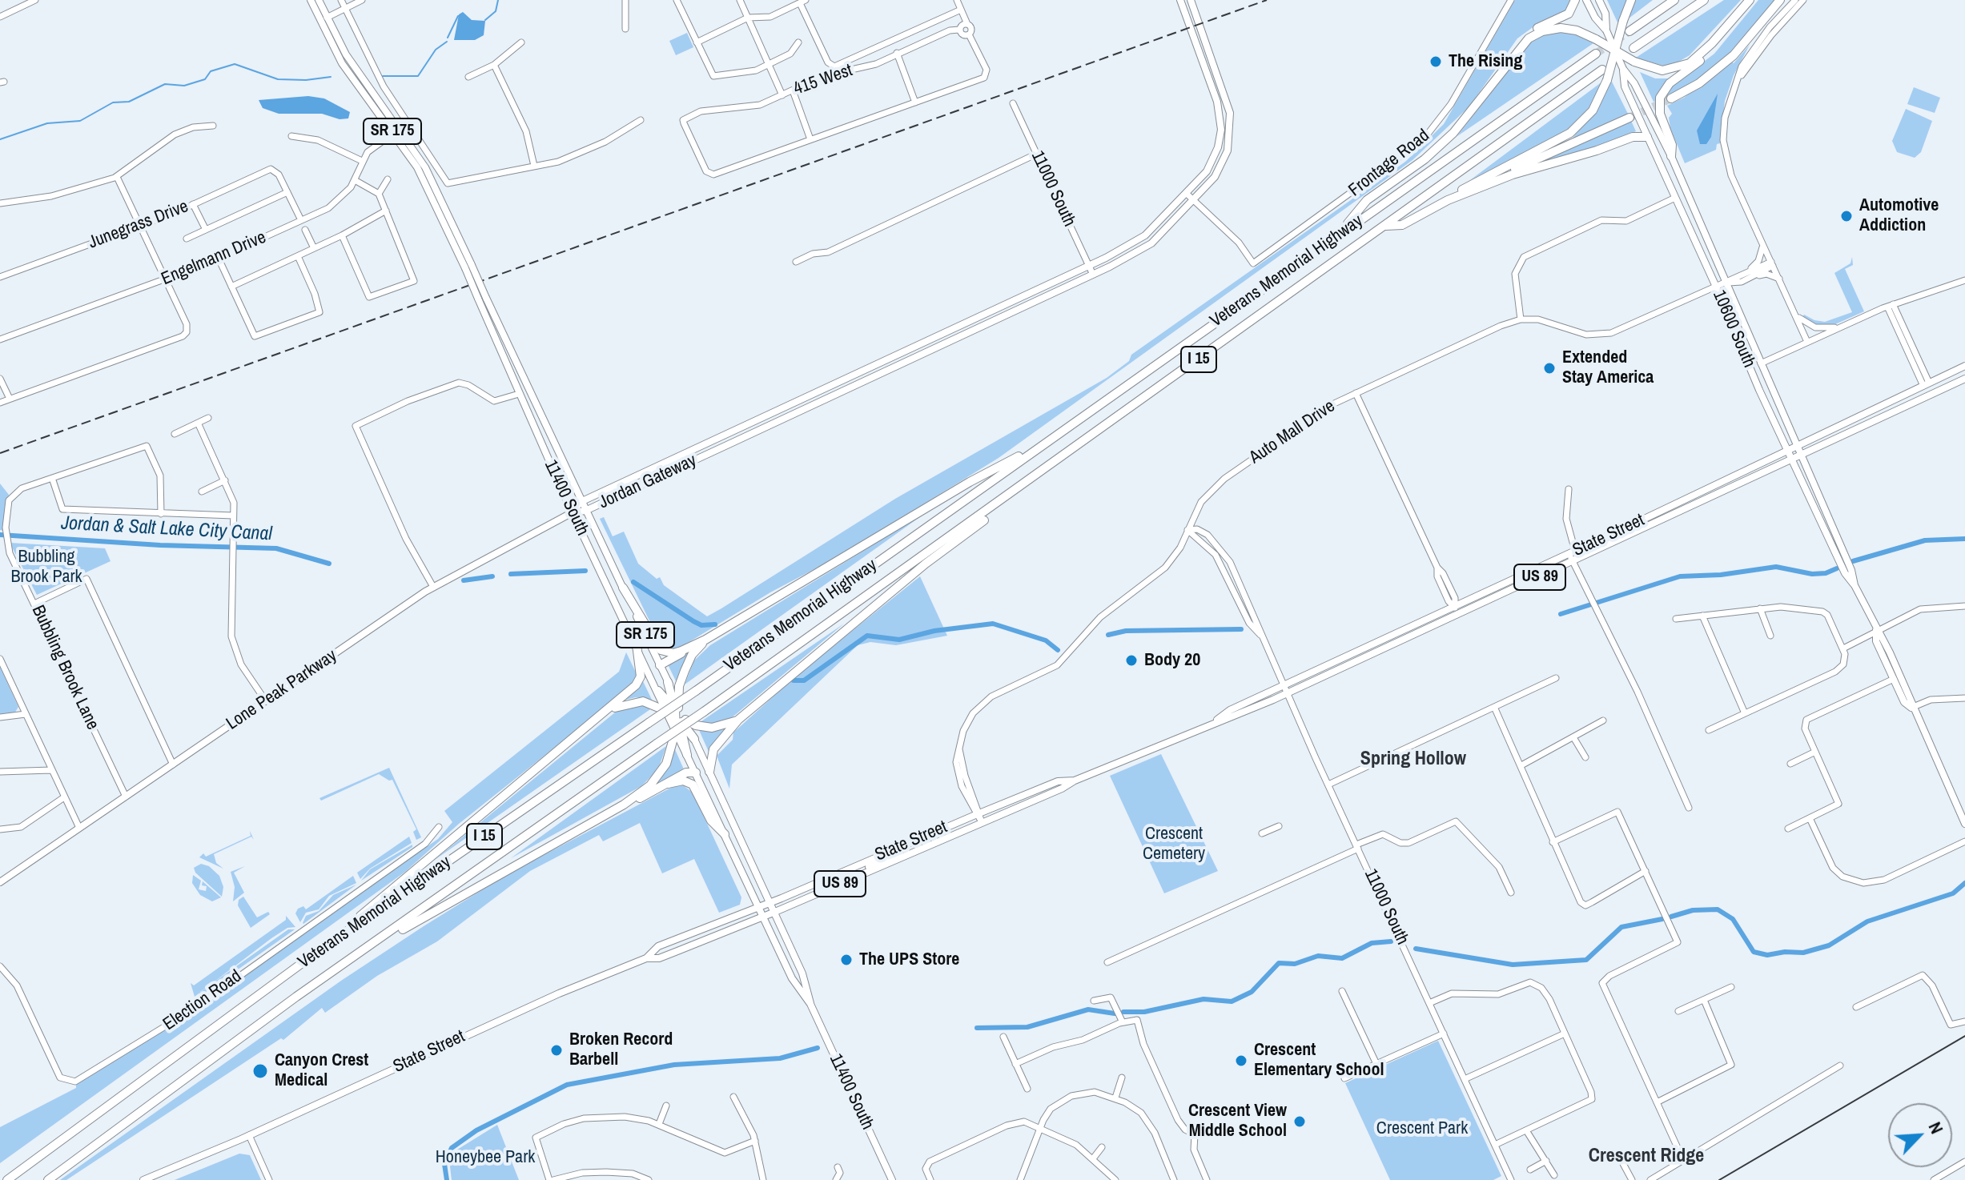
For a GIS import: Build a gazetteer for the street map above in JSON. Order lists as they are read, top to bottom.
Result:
{
  "streets": {
    "highway": ["Veterans Memorial Highway", "I 15"],
    "main road": [
      "SR 175",
      "10600 South",
      "Jordan Gateway",
      "11400 South",
      "State Street",
      "US 89",
      "Lone Peak Parkway"
    ],
    "street": [
      "415 West",
      "Frontage Road",
      "11000 South",
      "Junegrass Drive",
      "Engelmann Drive",
      "Auto Mall Drive",
      "Bubbling Brook Lane",
      "Election Road"
    ]
  },
  "crossings": [
    ["Frontage Road", "Jordan Gateway"],
    ["11000 South", "Auto Mall Drive"],
    ["11000 South", "Jordan Gateway"],
    ["11000 South", "State Street"],
    ["Engelmann Drive", "11400 South"],
    ["10600 South", "Auto Mall Drive"],
    ["10600 South", "State Street"],
    ["Auto Mall Drive", "State Street"],
    ["Jordan Gateway", "11400 South"],
    ["Jordan Gateway", "Lone Peak Parkway"],
    ["11400 South", "State Street"],
    ["11400 South", "Lone Peak Parkway"],
    ["Bubbling Brook Lane", "Lone Peak Parkway"]
  ],
  "districts": ["Spring Hollow", "Crescent Ridge"],
  "water": ["Jordan & Salt Lake City Canal"],
  "parks": [
    "Bubbling Brook Park",
    "Crescent Cemetery",
    "Crescent Park",
    "Honeybee Park"
  ],
  "places": [
    "The Rising",
    "Automotive Addiction",
    "Extended Stay America",
    "Body 20",
    "The UPS Store",
    "Broken Record Barbell",
    "Crescent Elementary School",
    "Canyon Crest Medical",
    "Crescent View Middle School"
  ],
  "north": "top right"
}
